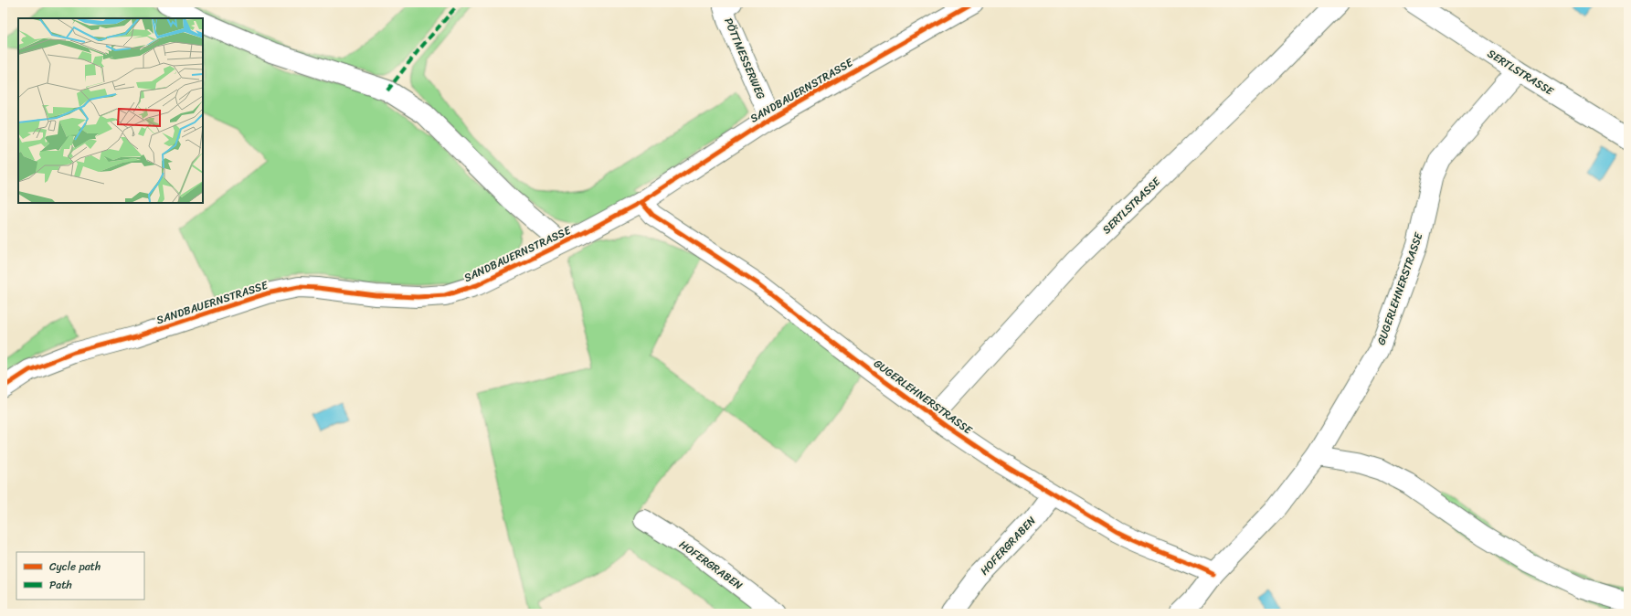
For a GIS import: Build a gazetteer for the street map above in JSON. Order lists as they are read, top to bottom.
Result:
{
  "streets": {
    "street": [
      "PÖTTMESSERWEG",
      "SERTLSTRASSE",
      "SANDBAUERNSTRASSE",
      "GUGERLEHNERSTRASSE",
      "HOFERGRABEN"
    ]
  },
  "crossings": [
    ["PÖTTMESSERWEG", "SANDBAUERNSTRASSE"],
    ["SERTLSTRASSE", "GUGERLEHNERSTRASSE"],
    ["SANDBAUERNSTRASSE", "GUGERLEHNERSTRASSE"],
    ["GUGERLEHNERSTRASSE", "HOFERGRABEN"]
  ],
  "legend": ["Cycle path", "Path"]
}
